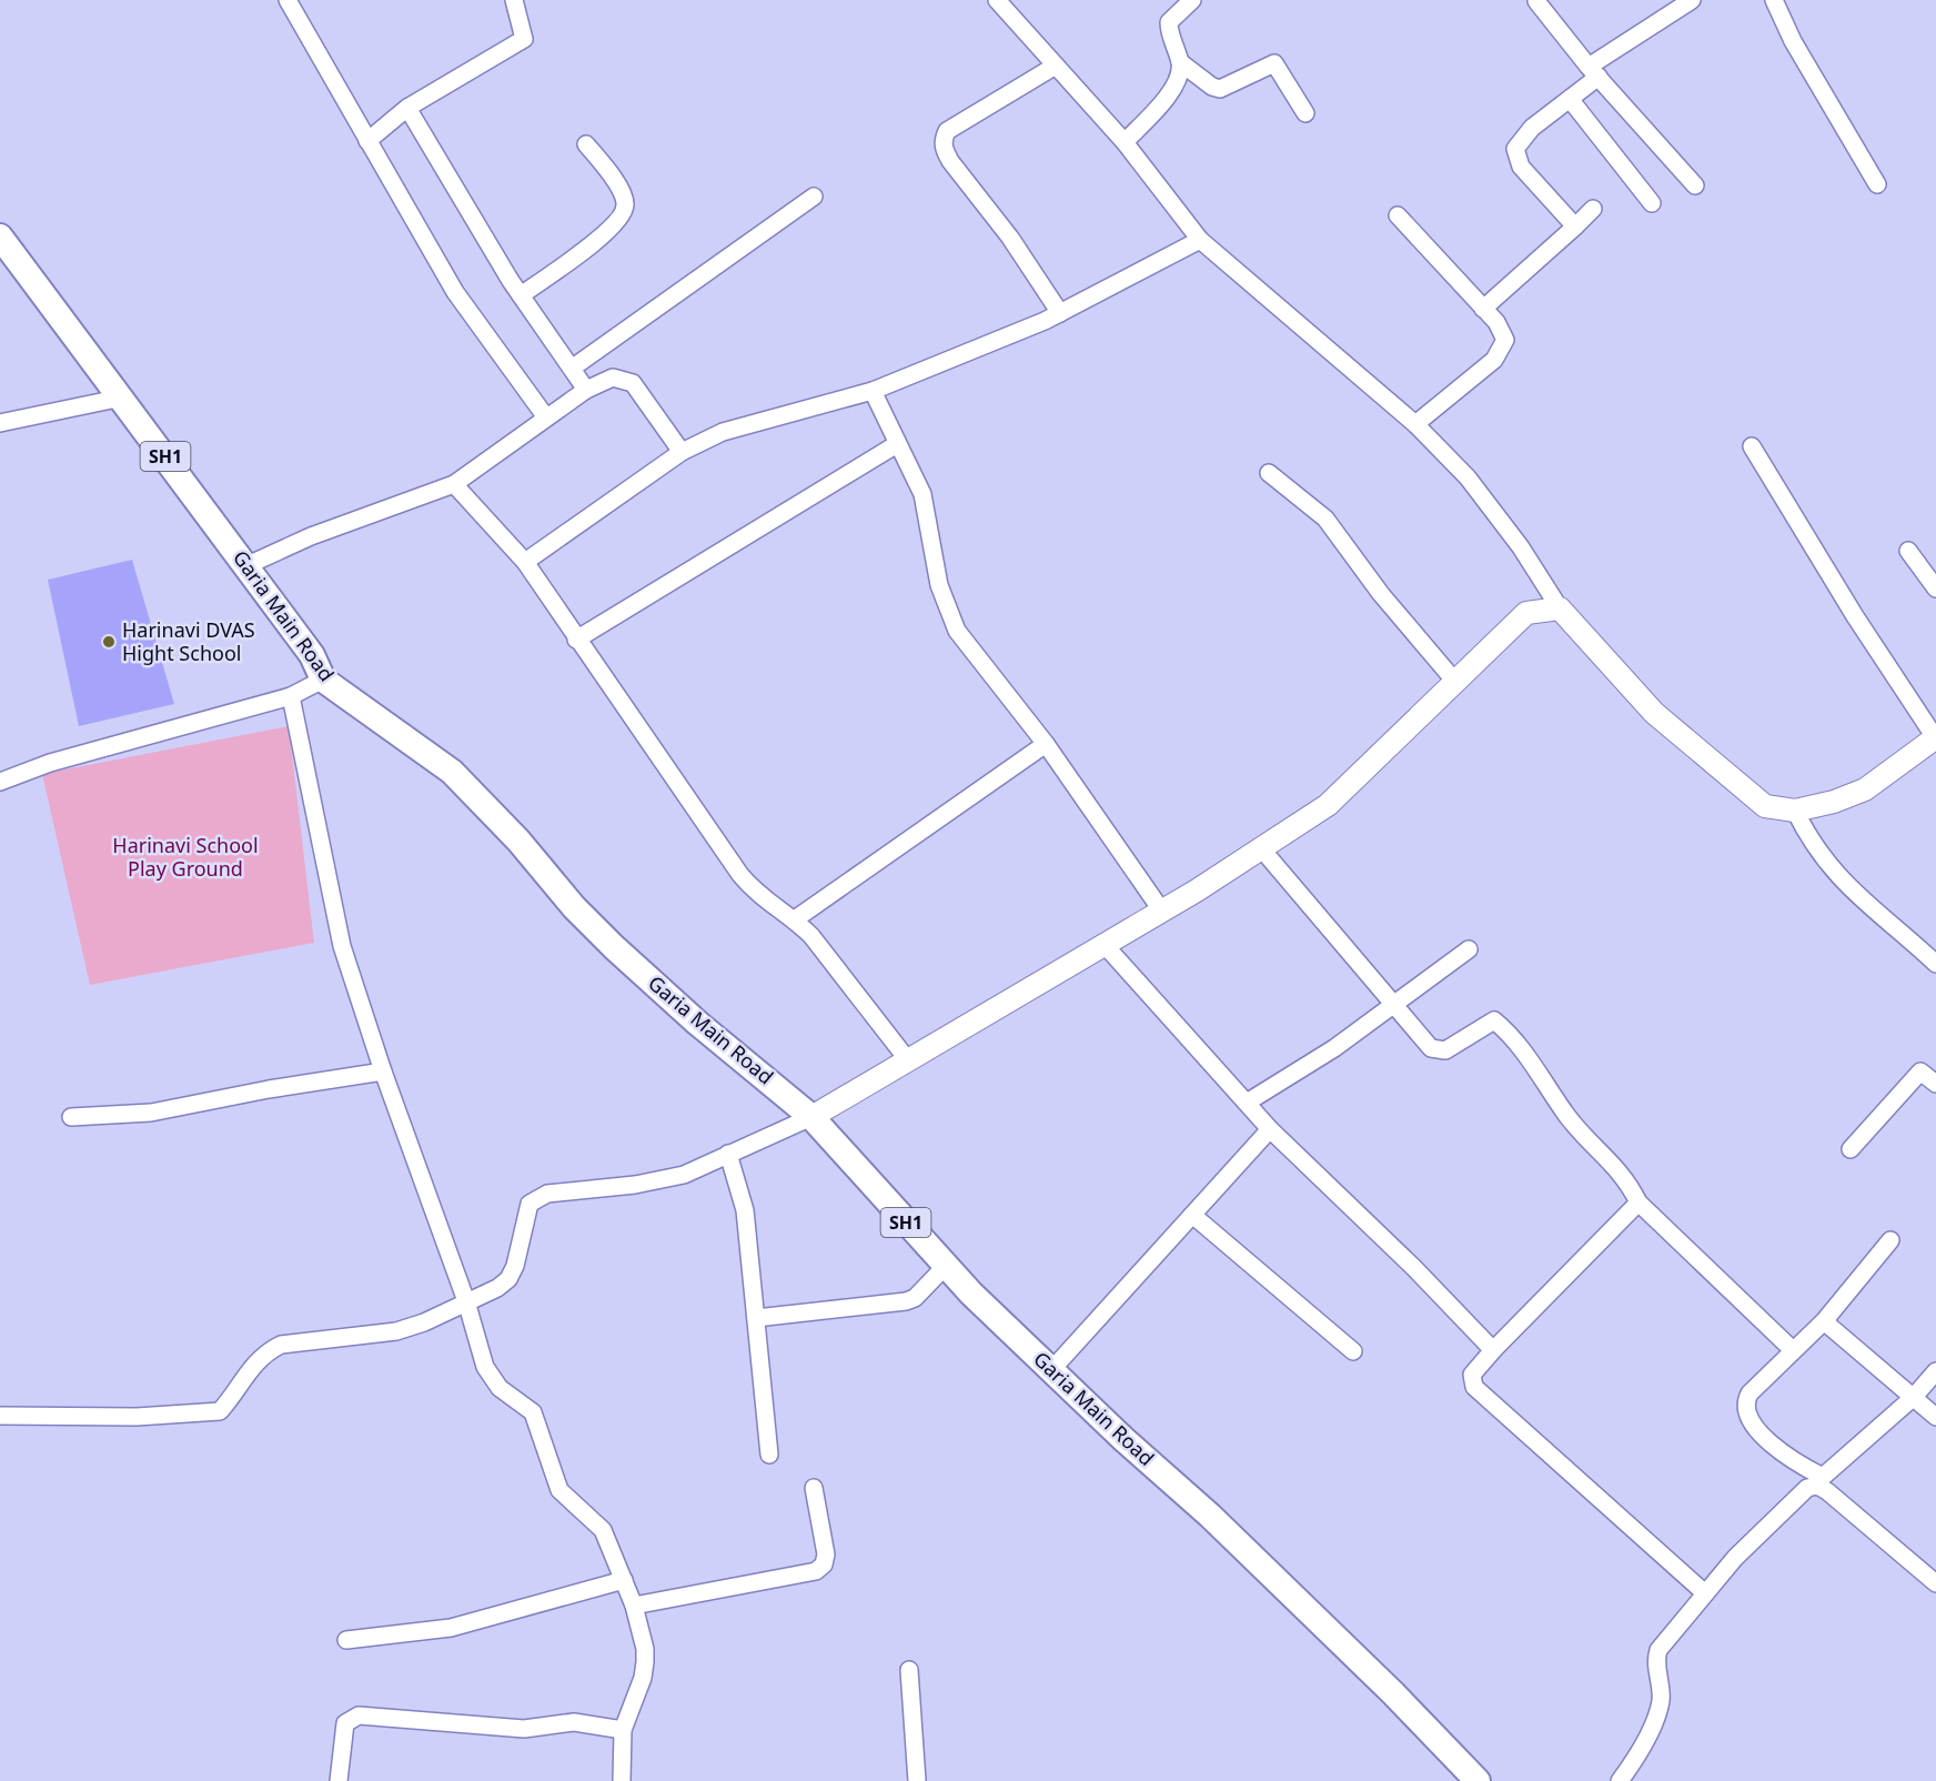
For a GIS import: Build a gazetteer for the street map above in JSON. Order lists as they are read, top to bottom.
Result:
{
  "streets": {
    "main road": ["SH1", "Garia Main Road"]
  },
  "parks": ["Harinavi School Play Ground"],
  "places": ["Harinavi DVAS Hight School"]
}
